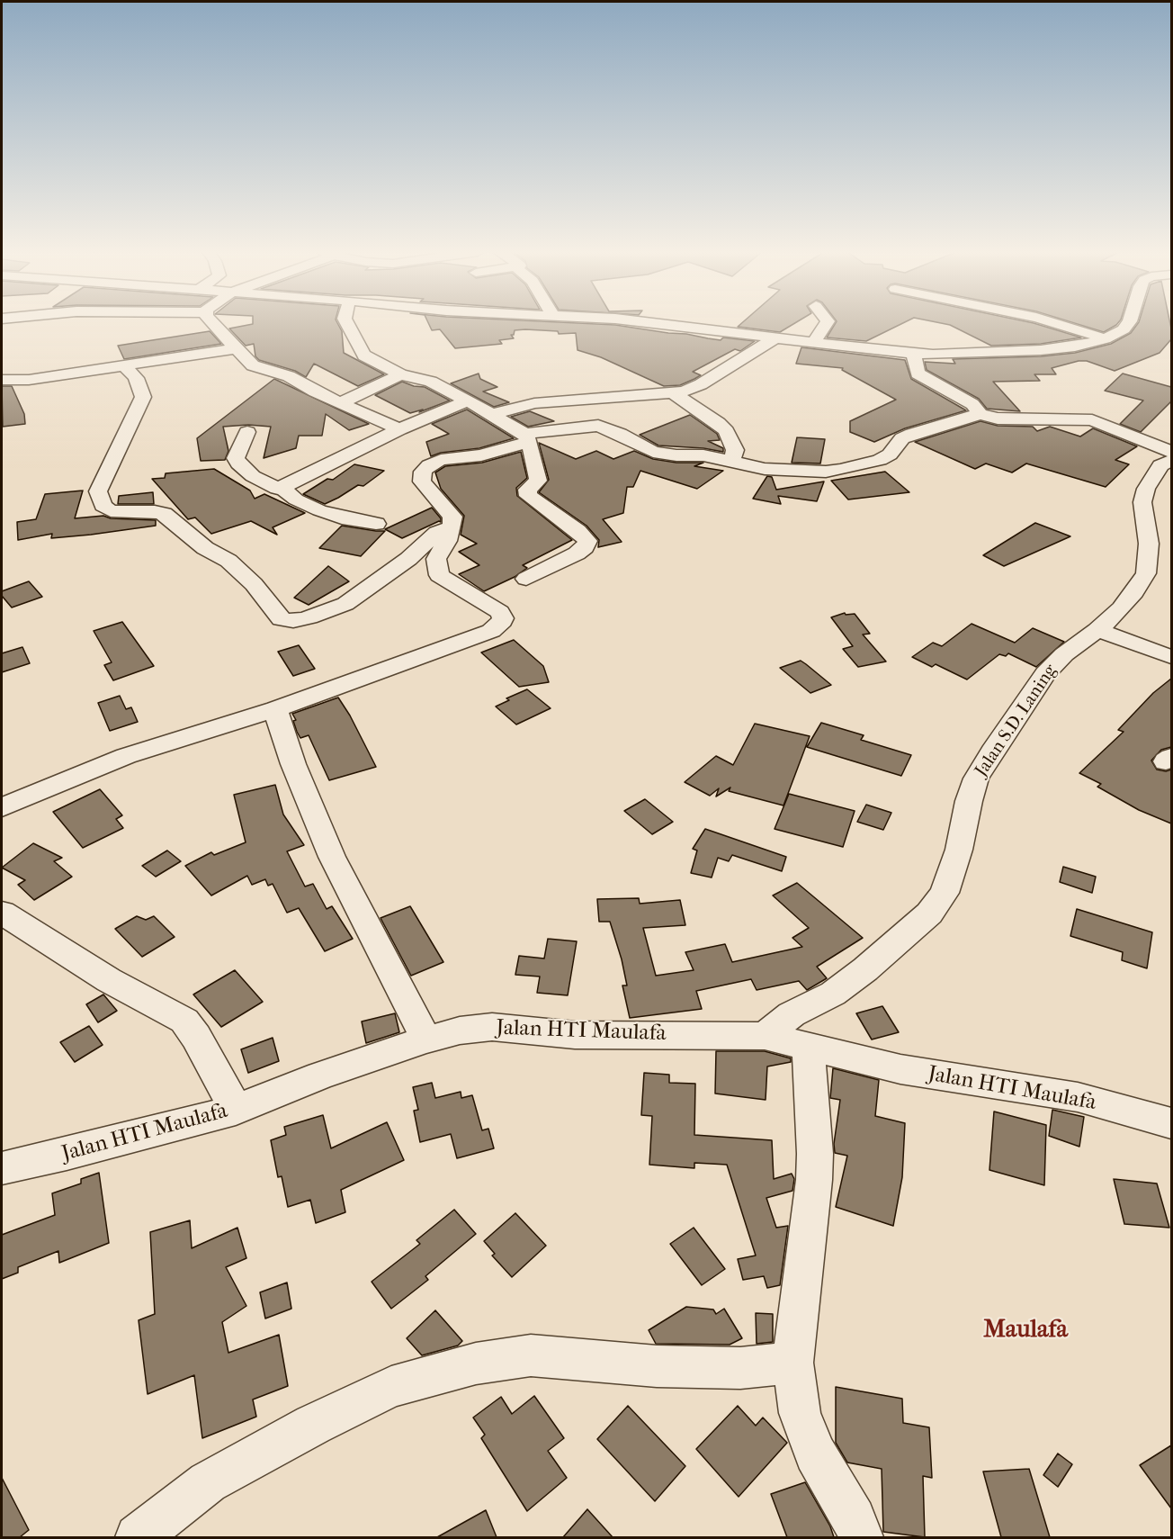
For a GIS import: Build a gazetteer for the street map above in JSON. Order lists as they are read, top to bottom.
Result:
{
  "streets": {
    "street": ["Jalan S.D. Laning", "Jalan HTI Maulafa"]
  },
  "crossings": [
    ["Jalan S.D. Laning", "Jalan HTI Maulafa"]
  ],
  "districts": ["Maulafa"]
}
